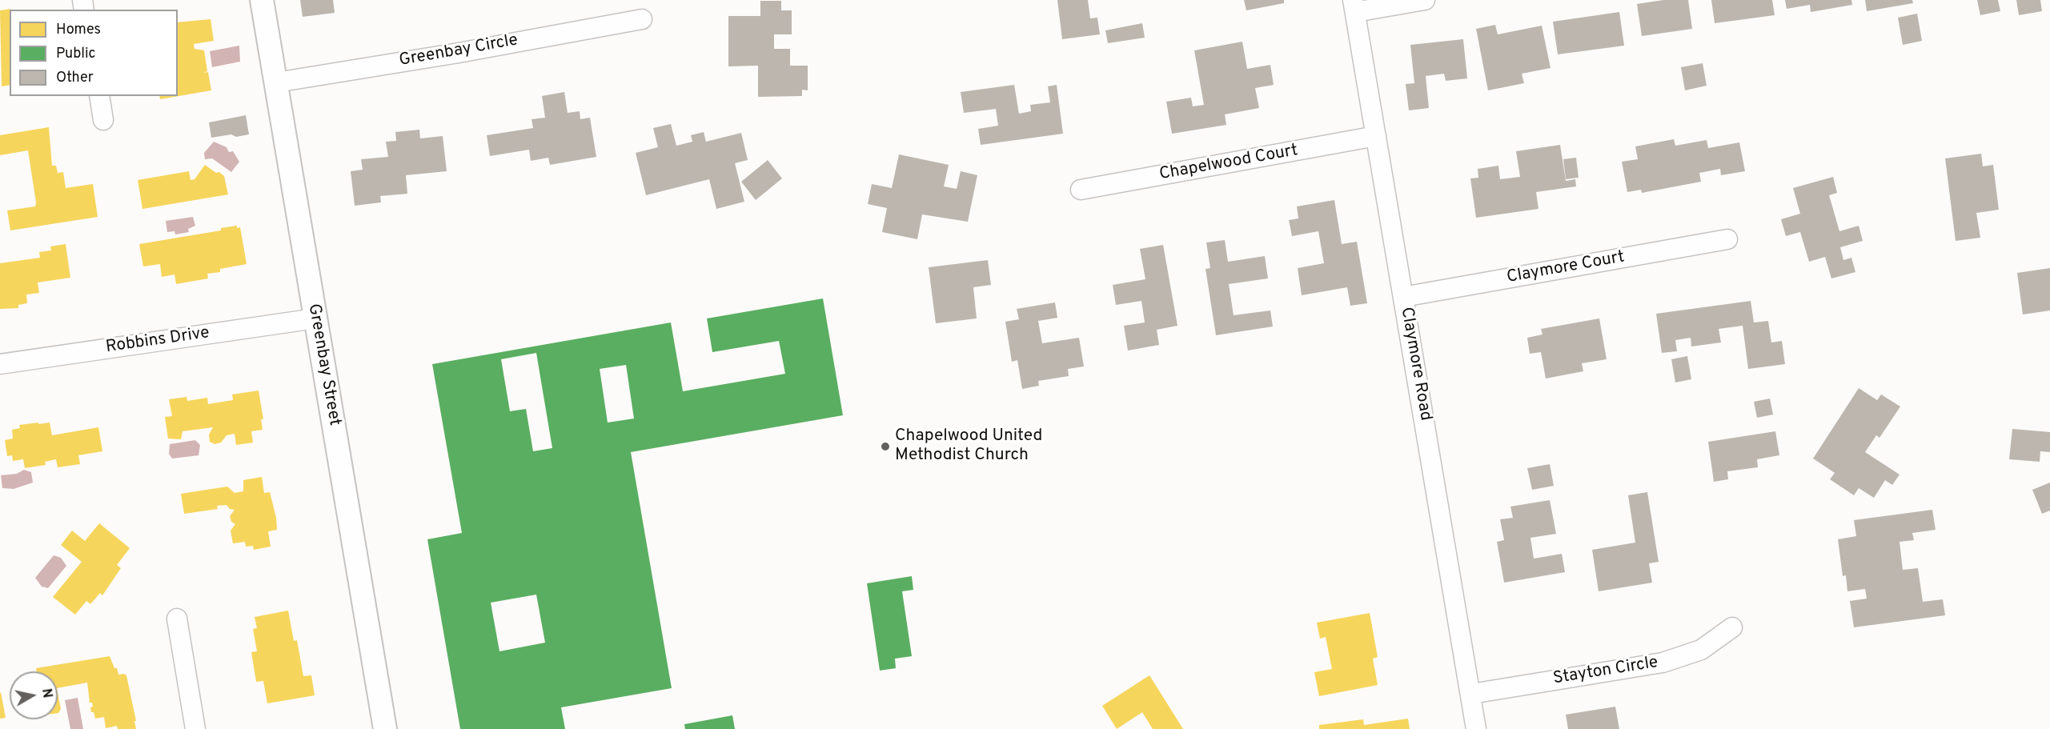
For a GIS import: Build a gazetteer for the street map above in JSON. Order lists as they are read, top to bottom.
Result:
{
  "streets": {
    "street": [
      "Greenbay Circle",
      "Chapelwood Court",
      "Claymore Court",
      "Robbins Drive",
      "Claymore Road",
      "Greenbay Street",
      "Stayton Circle"
    ]
  },
  "crossings": [
    ["Greenbay Circle", "Greenbay Street"],
    ["Chapelwood Court", "Claymore Road"],
    ["Claymore Court", "Claymore Road"],
    ["Robbins Drive", "Greenbay Street"],
    ["Claymore Road", "Stayton Circle"]
  ],
  "places": ["Chapelwood United Methodist Church"],
  "legend": ["Homes", "Public", "Other"],
  "north": "right"
}
